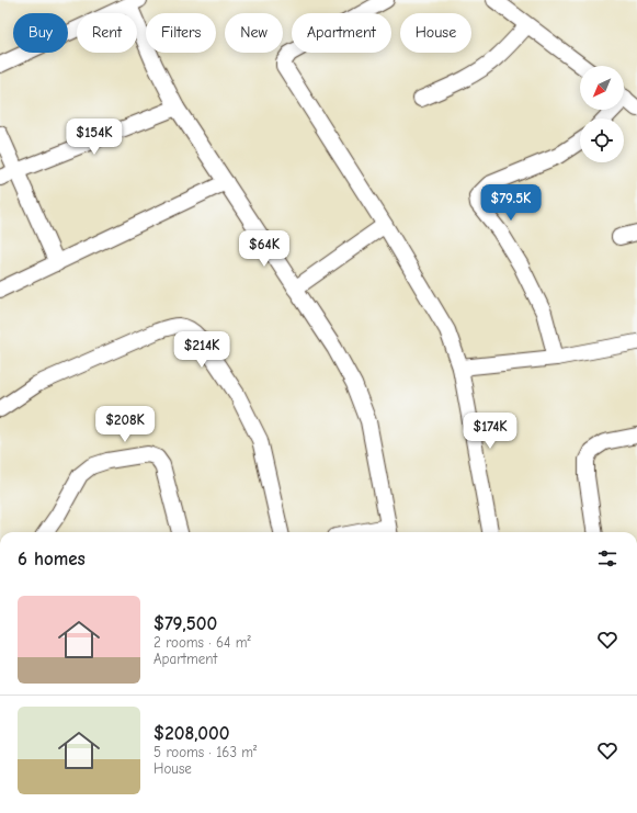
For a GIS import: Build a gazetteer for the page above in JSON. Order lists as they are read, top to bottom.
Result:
{
  "north": "bottom left",
  "page": {
    "chip": [
      "Buy",
      "Rent",
      "Filters",
      "New",
      "Apartment",
      "House"
    ],
    "price": [
      "$154K",
      "$79.5K",
      "$64K",
      "$214K",
      "$208K",
      "$174K"
    ],
    "heading": "6 homes",
    "list": [
      {
        "name": "$79,500",
        "note": "2 rooms · 64 m² · Apartment"
      },
      {
        "name": "$208,000",
        "note": "5 rooms · 163 m² · House"
      }
    ]
  }
}
